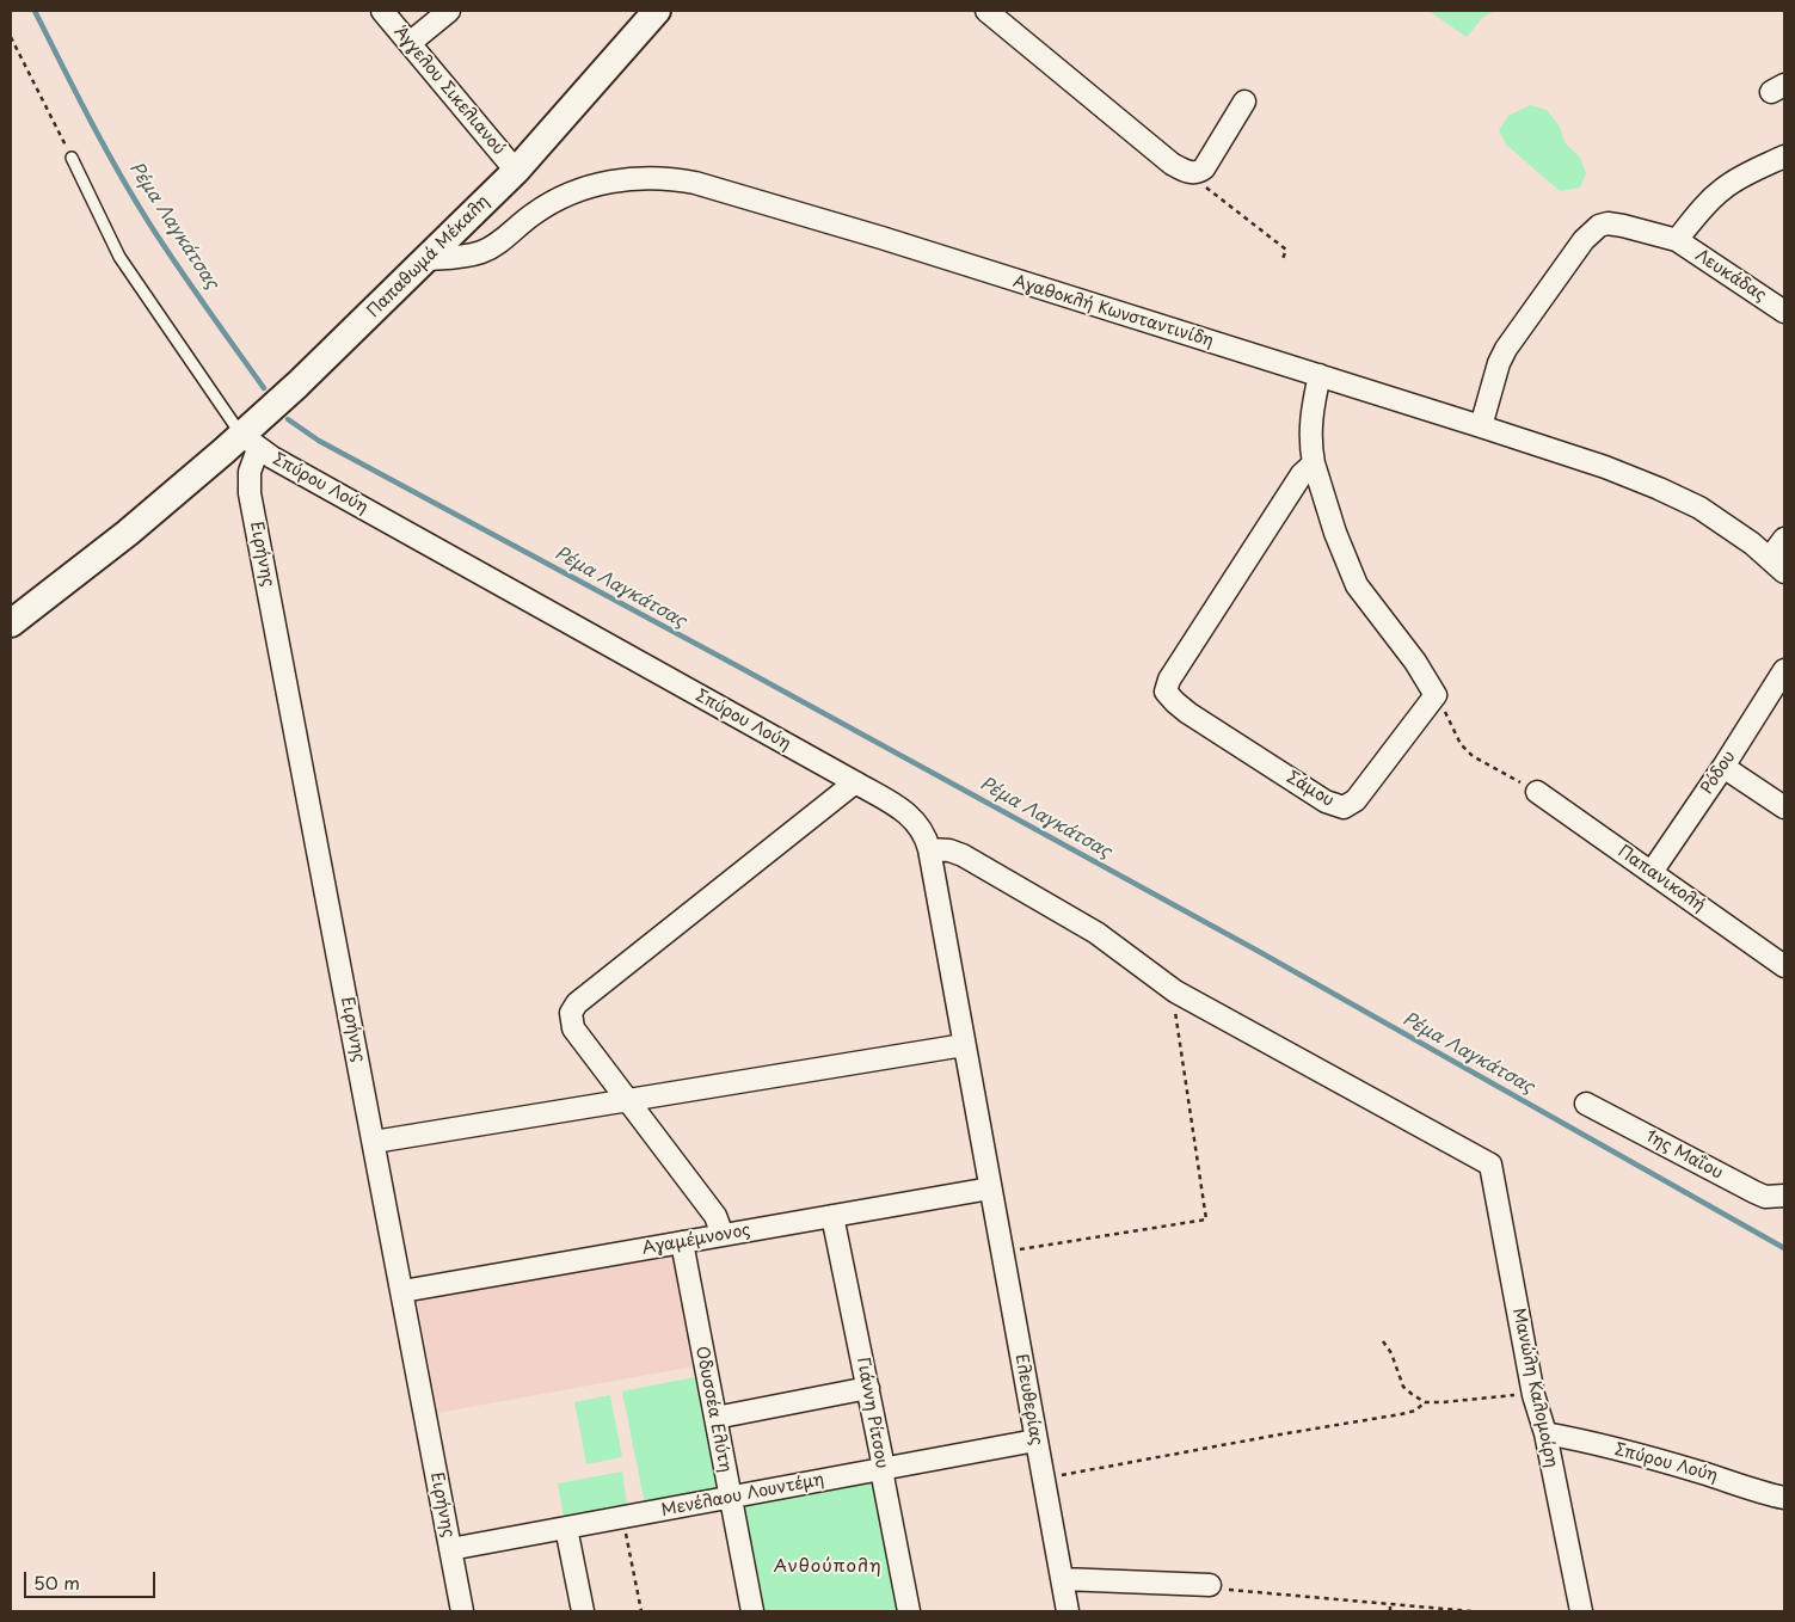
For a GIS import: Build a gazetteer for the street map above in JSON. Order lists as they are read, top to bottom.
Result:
{
  "streets": {
    "street": [
      "Άγγελου Σικελιανού",
      "Παπαθωμά Μέκαλη",
      "Λευκάδας",
      "Αγαθοκλή Κωνσταντινίδη",
      "Σπύρου Λούη",
      "Ειρήνης",
      "Ρόδου",
      "Σάμου",
      "Παπανικολή",
      "1ης Μαΐου",
      "Αγαμέμνονoς",
      "Μανώλη Καλομοίρη",
      "Ελευθερίας",
      "Οδυσσέα Ελύτη",
      "Γιάννη Ρίτσου",
      "Μενέλαου Λουντέμη"
    ]
  },
  "crossings": [
    ["Άγγελου Σικελιανού", "Παπαθωμά Μέκαλη"],
    ["Παπαθωμά Μέκαλη", "Αγαθοκλή Κωνσταντινίδη"],
    ["Παπαθωμά Μέκαλη", "Σπύρου Λούη"],
    ["Παπαθωμά Μέκαλη", "Ειρήνης"],
    ["Λευκάδας", "Αγαθοκλή Κωνσταντινίδη"],
    ["Σπύρου Λούη", "Ειρήνης"],
    ["Σπύρου Λούη", "Αγαμέμνονoς"],
    ["Σπύρου Λούη", "Μανώλη Καλομοίρη"],
    ["Σπύρου Λούη", "Ελευθερίας"],
    ["Ειρήνης", "Αγαμέμνονoς"],
    ["Ειρήνης", "Μενέλαου Λουντέμη"],
    ["Ρόδου", "Παπανικολή"],
    ["Αγαμέμνονoς", "Ελευθερίας"],
    ["Αγαμέμνονoς", "Οδυσσέα Ελύτη"],
    ["Αγαμέμνονoς", "Γιάννη Ρίτσου"],
    ["Ελευθερίας", "Μενέλαου Λουντέμη"],
    ["Οδυσσέα Ελύτη", "Μενέλαου Λουντέμη"],
    ["Γιάννη Ρίτσου", "Μενέλαου Λουντέμη"]
  ],
  "districts": ["Ανθούπολη"],
  "water": ["Ρέμα Λαγκάτσας"],
  "scale_bar": "50 m"
}
